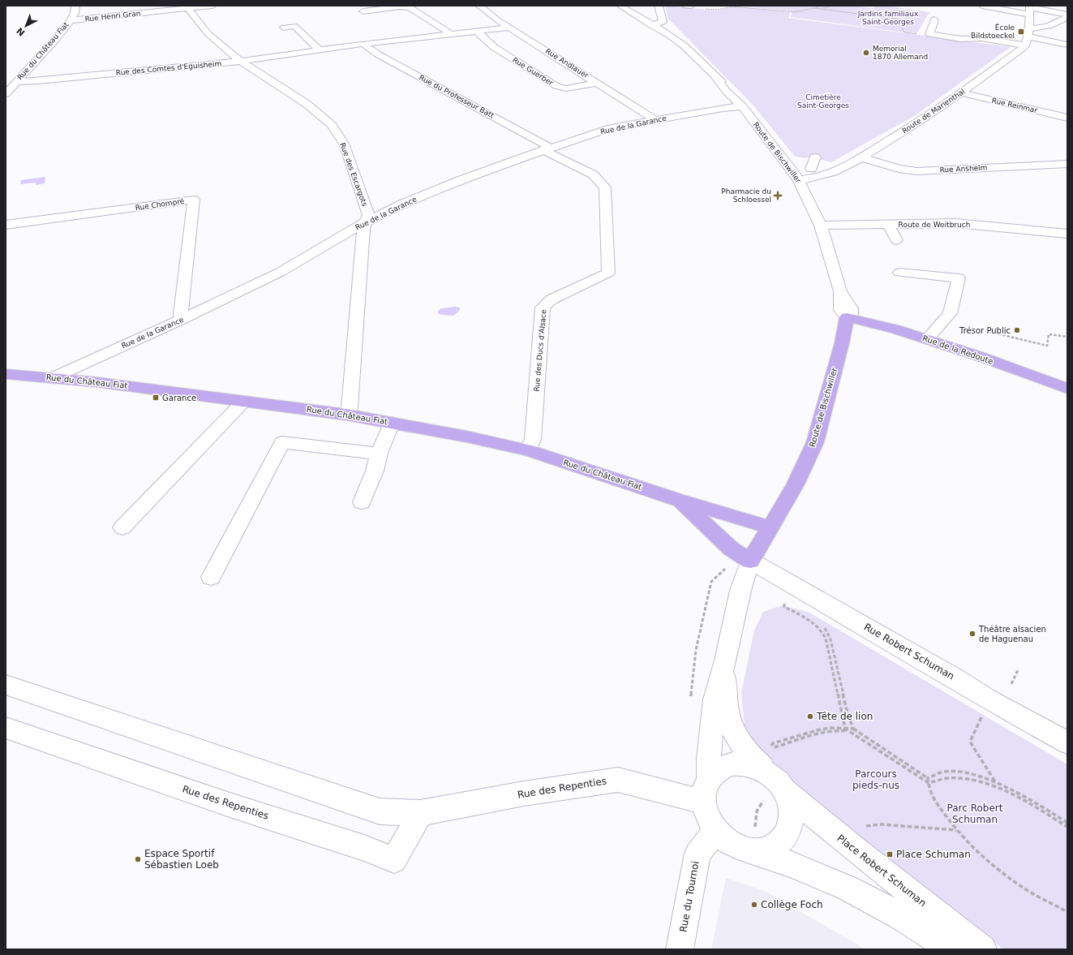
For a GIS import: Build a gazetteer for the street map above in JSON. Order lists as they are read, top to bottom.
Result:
{
  "streets": {
    "main road": ["Rue du Château Fiat", "Route de Bischwiller", "Rue de la Redoute"],
    "street": [
      "Rue Henri Gran",
      "Rue Andlauer",
      "Rue des Comtes d'Eguisheim",
      "Rue Guerber",
      "Rue du Professeur Batt",
      "Rue Reinmar",
      "Route de Marienthal",
      "Rue de la Garance",
      "Rue Anshelm",
      "Rue des Escargots",
      "Rue Chompré",
      "Route de Weitbruch",
      "Rue des Ducs d'Alsace",
      "Rue Robert Schuman",
      "Rue des Repenties",
      "Place Robert Schuman",
      "Rue du Tournoi"
    ]
  },
  "crossings": [
    ["Rue Henri Gran", "Rue du Château Fiat"],
    ["Rue Henri Gran", "Rue des Escargots"],
    ["Rue du Château Fiat", "Rue des Comtes d'Eguisheim"],
    ["Rue du Château Fiat", "Rue de la Garance"],
    ["Rue du Château Fiat", "Route de Bischwiller"],
    ["Rue du Château Fiat", "Rue des Escargots"],
    ["Rue du Château Fiat", "Rue des Ducs d'Alsace"],
    ["Rue du Château Fiat", "Rue Robert Schuman"],
    ["Rue du Château Fiat", "Place Robert Schuman"],
    ["Rue Andlauer", "Rue des Comtes d'Eguisheim"],
    ["Rue Andlauer", "Rue Guerber"],
    ["Rue Andlauer", "Rue de la Garance"],
    ["Rue des Comtes d'Eguisheim", "Rue Guerber"],
    ["Rue des Comtes d'Eguisheim", "Rue du Professeur Batt"],
    ["Rue des Comtes d'Eguisheim", "Rue des Escargots"],
    ["Rue du Professeur Batt", "Rue de la Garance"],
    ["Rue du Professeur Batt", "Rue des Ducs d'Alsace"],
    ["Rue Reinmar", "Route de Marienthal"],
    ["Route de Marienthal", "Route de Bischwiller"],
    ["Route de Marienthal", "Rue Anshelm"],
    ["Rue de la Garance", "Route de Bischwiller"],
    ["Rue de la Garance", "Rue des Escargots"],
    ["Rue de la Garance", "Rue Chompré"],
    ["Rue de la Garance", "Rue des Ducs d'Alsace"],
    ["Route de Bischwiller", "Route de Weitbruch"],
    ["Route de Bischwiller", "Rue de la Redoute"],
    ["Route de Bischwiller", "Rue Robert Schuman"],
    ["Route de Bischwiller", "Place Robert Schuman"],
    ["Rue Robert Schuman", "Place Robert Schuman"],
    ["Rue des Repenties", "Place Robert Schuman"],
    ["Rue des Repenties", "Rue du Tournoi"],
    ["Place Robert Schuman", "Rue du Tournoi"]
  ],
  "parks": [
    "Jardins familiaux Saint-Georges",
    "Cimetière Saint-Georges",
    "Parcours pieds-nus",
    "Parc Robert Schuman"
  ],
  "places": {
    "transit": ["École Bildstoeckel", "Garance", "Place Schuman"],
    "other": [
      "Memorial 1870 Allemand",
      "Trésor Public",
      "Théâtre alsacien de Haguenau",
      "Tête de lion",
      "Espace Sportif Sébastien Loeb",
      "Collège Foch"
    ],
    "health": ["Pharmacie du Schloessel"]
  },
  "north": "bottom left"
}
